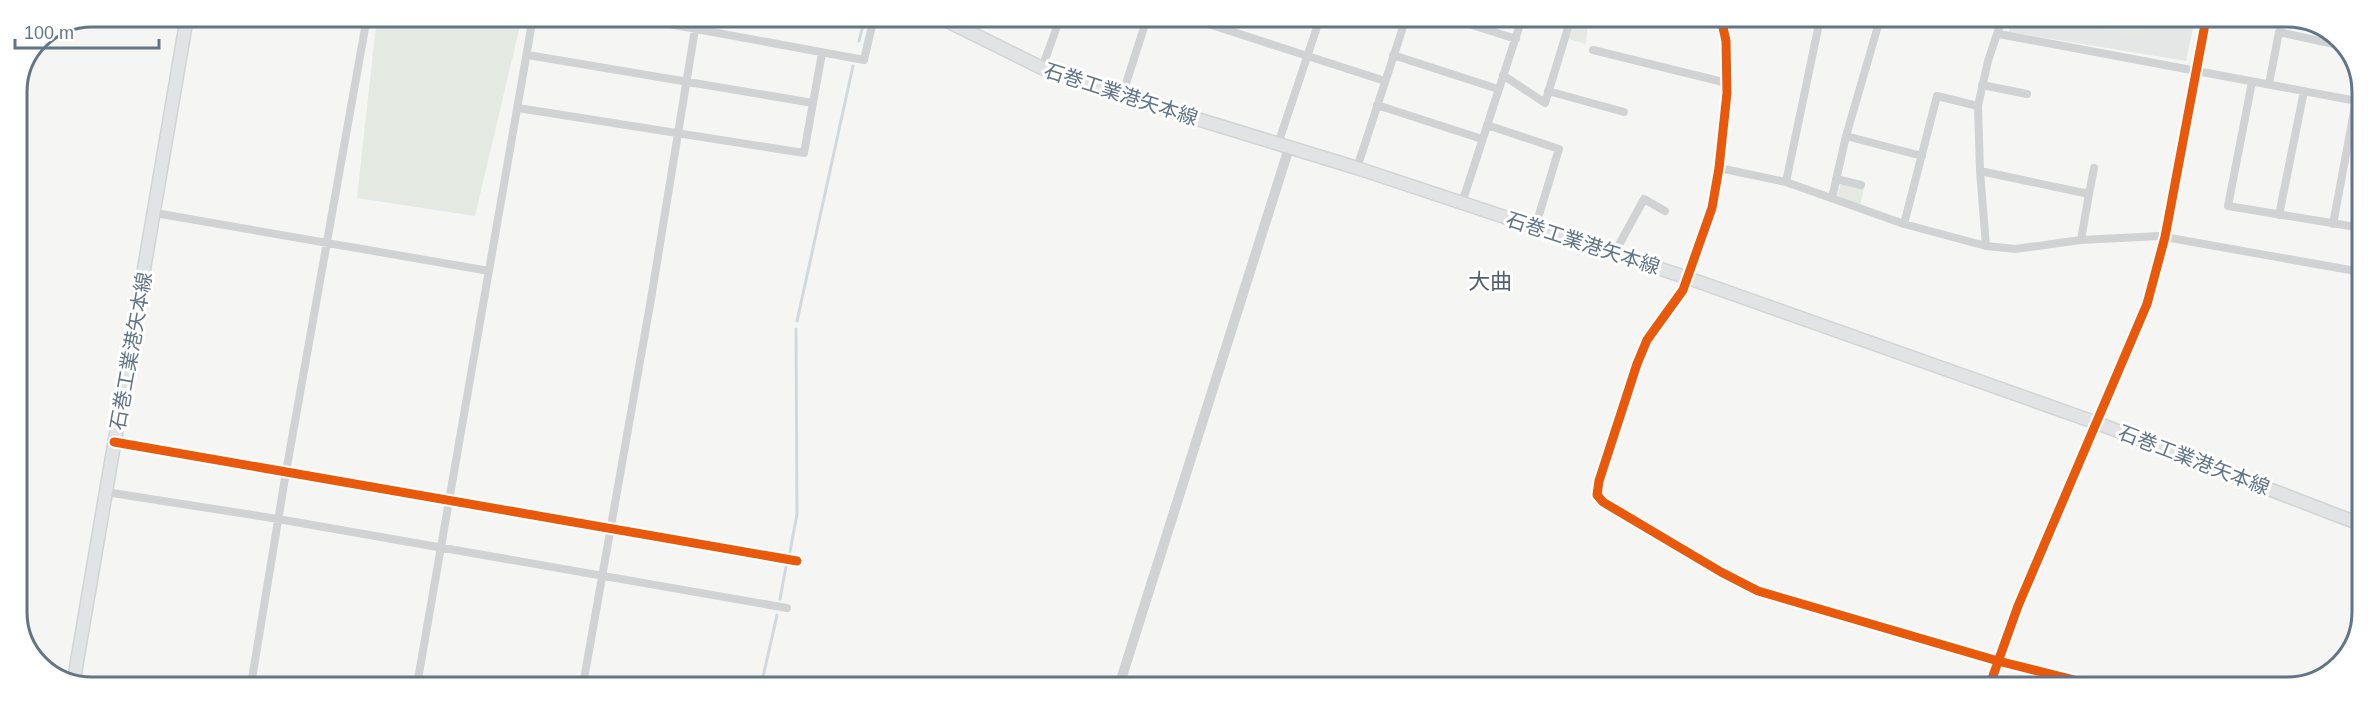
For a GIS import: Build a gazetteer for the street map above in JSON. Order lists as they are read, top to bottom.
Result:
{
  "streets": {
    "main road": ["石巻工業港矢本線"]
  },
  "districts": ["大曲"],
  "scale_bar": "100 m"
}
